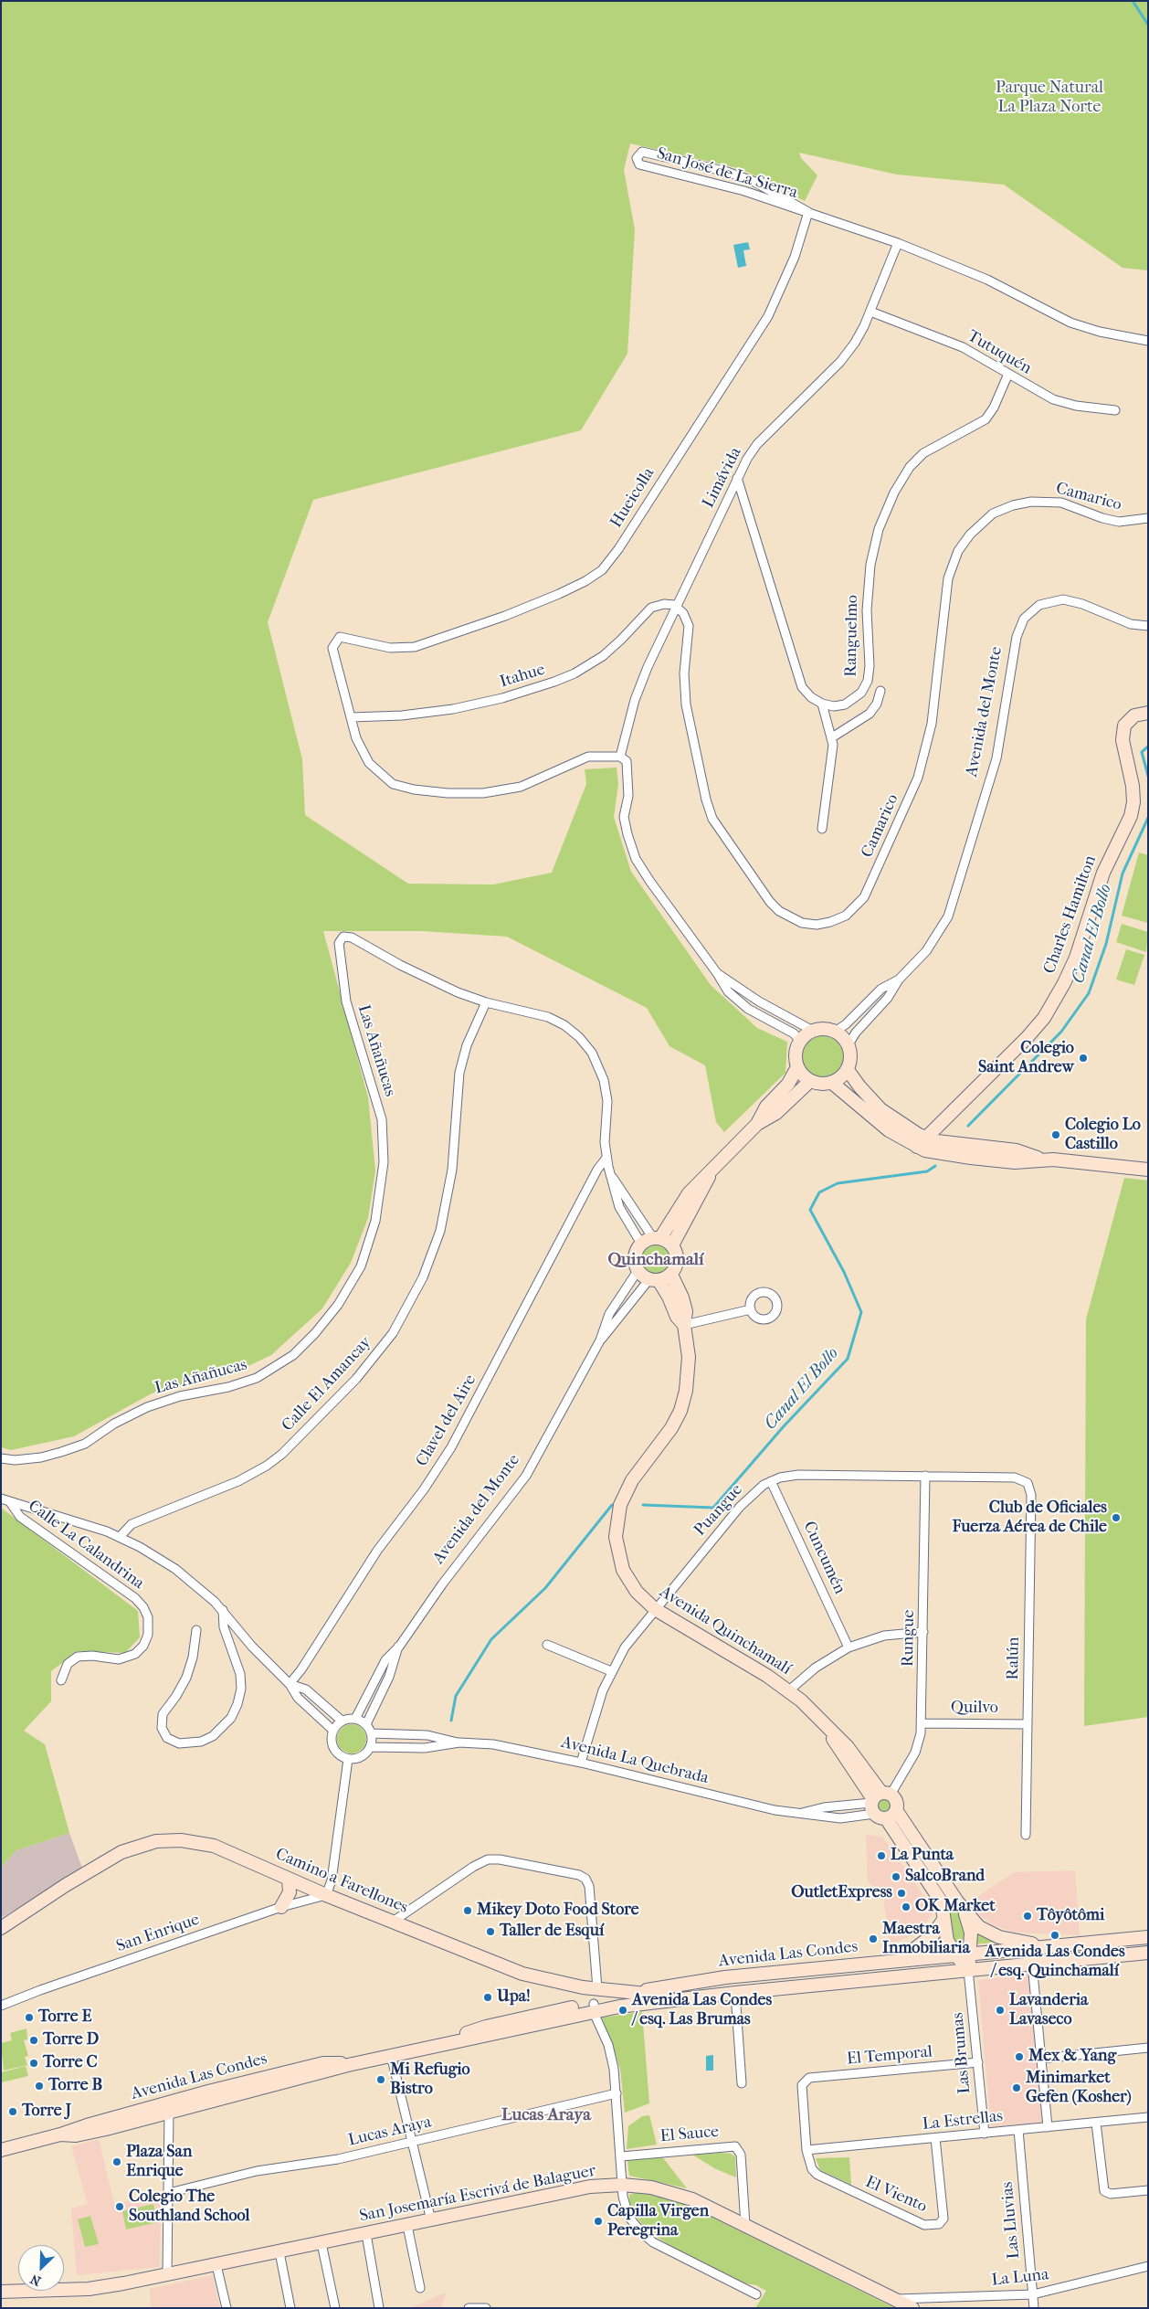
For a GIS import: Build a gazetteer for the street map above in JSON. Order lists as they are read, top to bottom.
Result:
{
  "streets": {
    "street": [
      "San José de La Sierra",
      "Tutuquén",
      "Limávida",
      "Camarico",
      "Hueicolla",
      "Ranguelmo",
      "Itahue",
      "Avenida del Monte",
      "Charles Hamilton",
      "Las Añañucas",
      "Calle El Amancay",
      "Clavel del Aire",
      "Puangue",
      "Calle La Calandrina",
      "Cuncumén",
      "Avenida Quinchamalí",
      "Rungue",
      "Ralún",
      "Quilvo",
      "Avenida La Quebrada",
      "Camino a Farellones",
      "San Enrique",
      "Avenida Las Condes",
      "Las Brumas",
      "El Temporal",
      "La Estrellas",
      "Lucas Araya",
      "El Sauce",
      "San Josemaría Escrivá de Balaguer",
      "El Viento",
      "Las Lluvias",
      "La Luna"
    ]
  },
  "crossings": [
    ["San José de La Sierra", "Limávida"],
    ["San José de La Sierra", "Hueicolla"],
    ["Tutuquén", "Limávida"],
    ["Tutuquén", "Ranguelmo"],
    ["Limávida", "Camarico"],
    ["Limávida", "Itahue"],
    ["Camarico", "Itahue"],
    ["Hueicolla", "Itahue"],
    ["Avenida del Monte", "Avenida Quinchamalí"],
    ["Avenida del Monte", "Avenida La Quebrada"],
    ["Las Añañucas", "Calle El Amancay"],
    ["Puangue", "Cuncumén"],
    ["Puangue", "Avenida Quinchamalí"],
    ["Puangue", "Rungue"],
    ["Puangue", "Ralún"],
    ["Puangue", "Avenida La Quebrada"],
    ["Avenida Quinchamalí", "Rungue"],
    ["Avenida Quinchamalí", "Avenida La Quebrada"],
    ["Avenida Quinchamalí", "Avenida Las Condes"],
    ["Avenida Quinchamalí", "Las Brumas"],
    ["Rungue", "Quilvo"],
    ["Rungue", "Avenida La Quebrada"],
    ["Ralún", "Quilvo"],
    ["Camino a Farellones", "San Enrique"],
    ["Camino a Farellones", "Avenida Las Condes"],
    ["Avenida Las Condes", "Las Brumas"],
    ["Las Brumas", "El Temporal"],
    ["Las Brumas", "La Estrellas"],
    ["El Temporal", "La Estrellas"],
    ["El Temporal", "El Viento"],
    ["La Estrellas", "El Viento"],
    ["La Estrellas", "Las Lluvias"],
    ["El Sauce", "San Josemaría Escrivá de Balaguer"],
    ["San Josemaría Escrivá de Balaguer", "La Luna"],
    ["Las Lluvias", "La Luna"]
  ],
  "districts": ["Quinchamalí", "Lucas Araya"],
  "water": ["Canal El Bollo"],
  "parks": ["Parque Natural La Plaza Norte"],
  "places": [
    "Colegio Saint Andrew",
    "Colegio Lo Castillo",
    "Club de Oficiales Fuerza Aérea de Chile",
    "La Punta",
    "SalcoBrand",
    "OutletExpress",
    "OK Market",
    "Mikey Doto Food Store",
    "Tôyôtômi",
    "Taller de Esquí",
    "Avenida Las Condes / esq. Quinchamalí",
    "Maestra Inmobiliaria",
    "Upa!",
    "Avenida Las Condes / esq. Las Brumas",
    "Lavanderia Lavaseco",
    "Torre E",
    "Torre D",
    "Mex & Yang",
    "Torre C",
    "Mi Refugio Bistro",
    "Torre B",
    "Minimarket Gefen (Kosher)",
    "Torre J",
    "Plaza San Enrique",
    "Colegio The Southland School",
    "Capilla Virgen Peregrina"
  ],
  "north": "bottom left"
}
